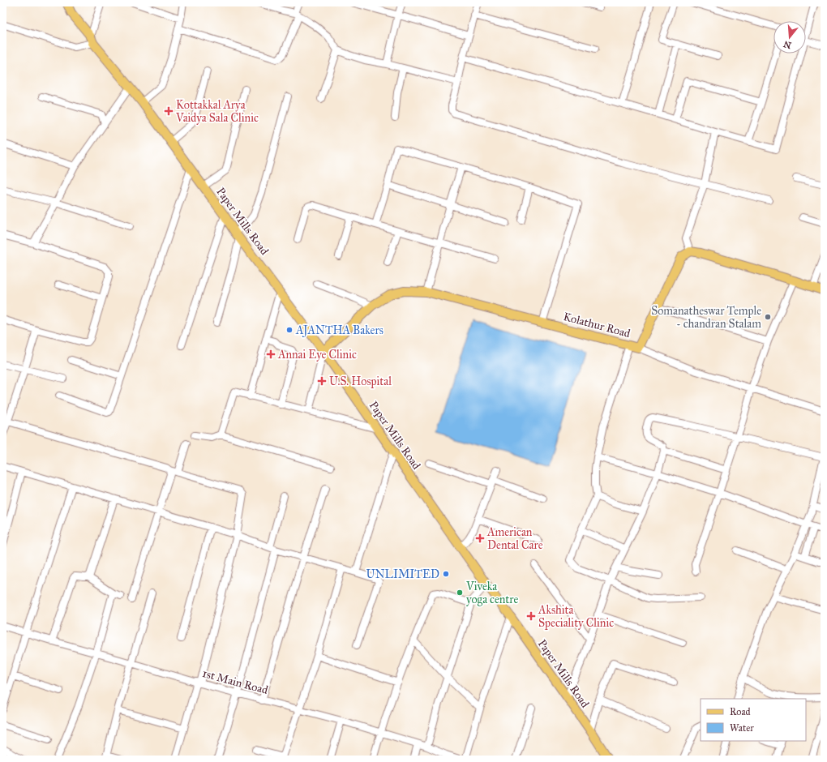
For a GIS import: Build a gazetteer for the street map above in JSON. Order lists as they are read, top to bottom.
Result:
{
  "streets": {
    "main road": ["Paper Mills Road", "Kolathur Road"],
    "street": ["1st Main Road"]
  },
  "crossings": [
    ["Paper Mills Road", "Kolathur Road"]
  ],
  "places": {
    "health": [
      "Kottakkal Arya Vaidya Sala Clinic",
      "Annai Eye Clinic",
      "U.S. Hospital",
      "American Dental Care",
      "Akshita Speciality Clinic"
    ],
    "other": [
      "Somanatheswar Temple - chandran Stalam",
      "AJANTHA Bakers",
      "UNLIMITED",
      "Viveka yoga centre"
    ]
  },
  "legend": ["Road", "Water"],
  "north": "bottom"
}
